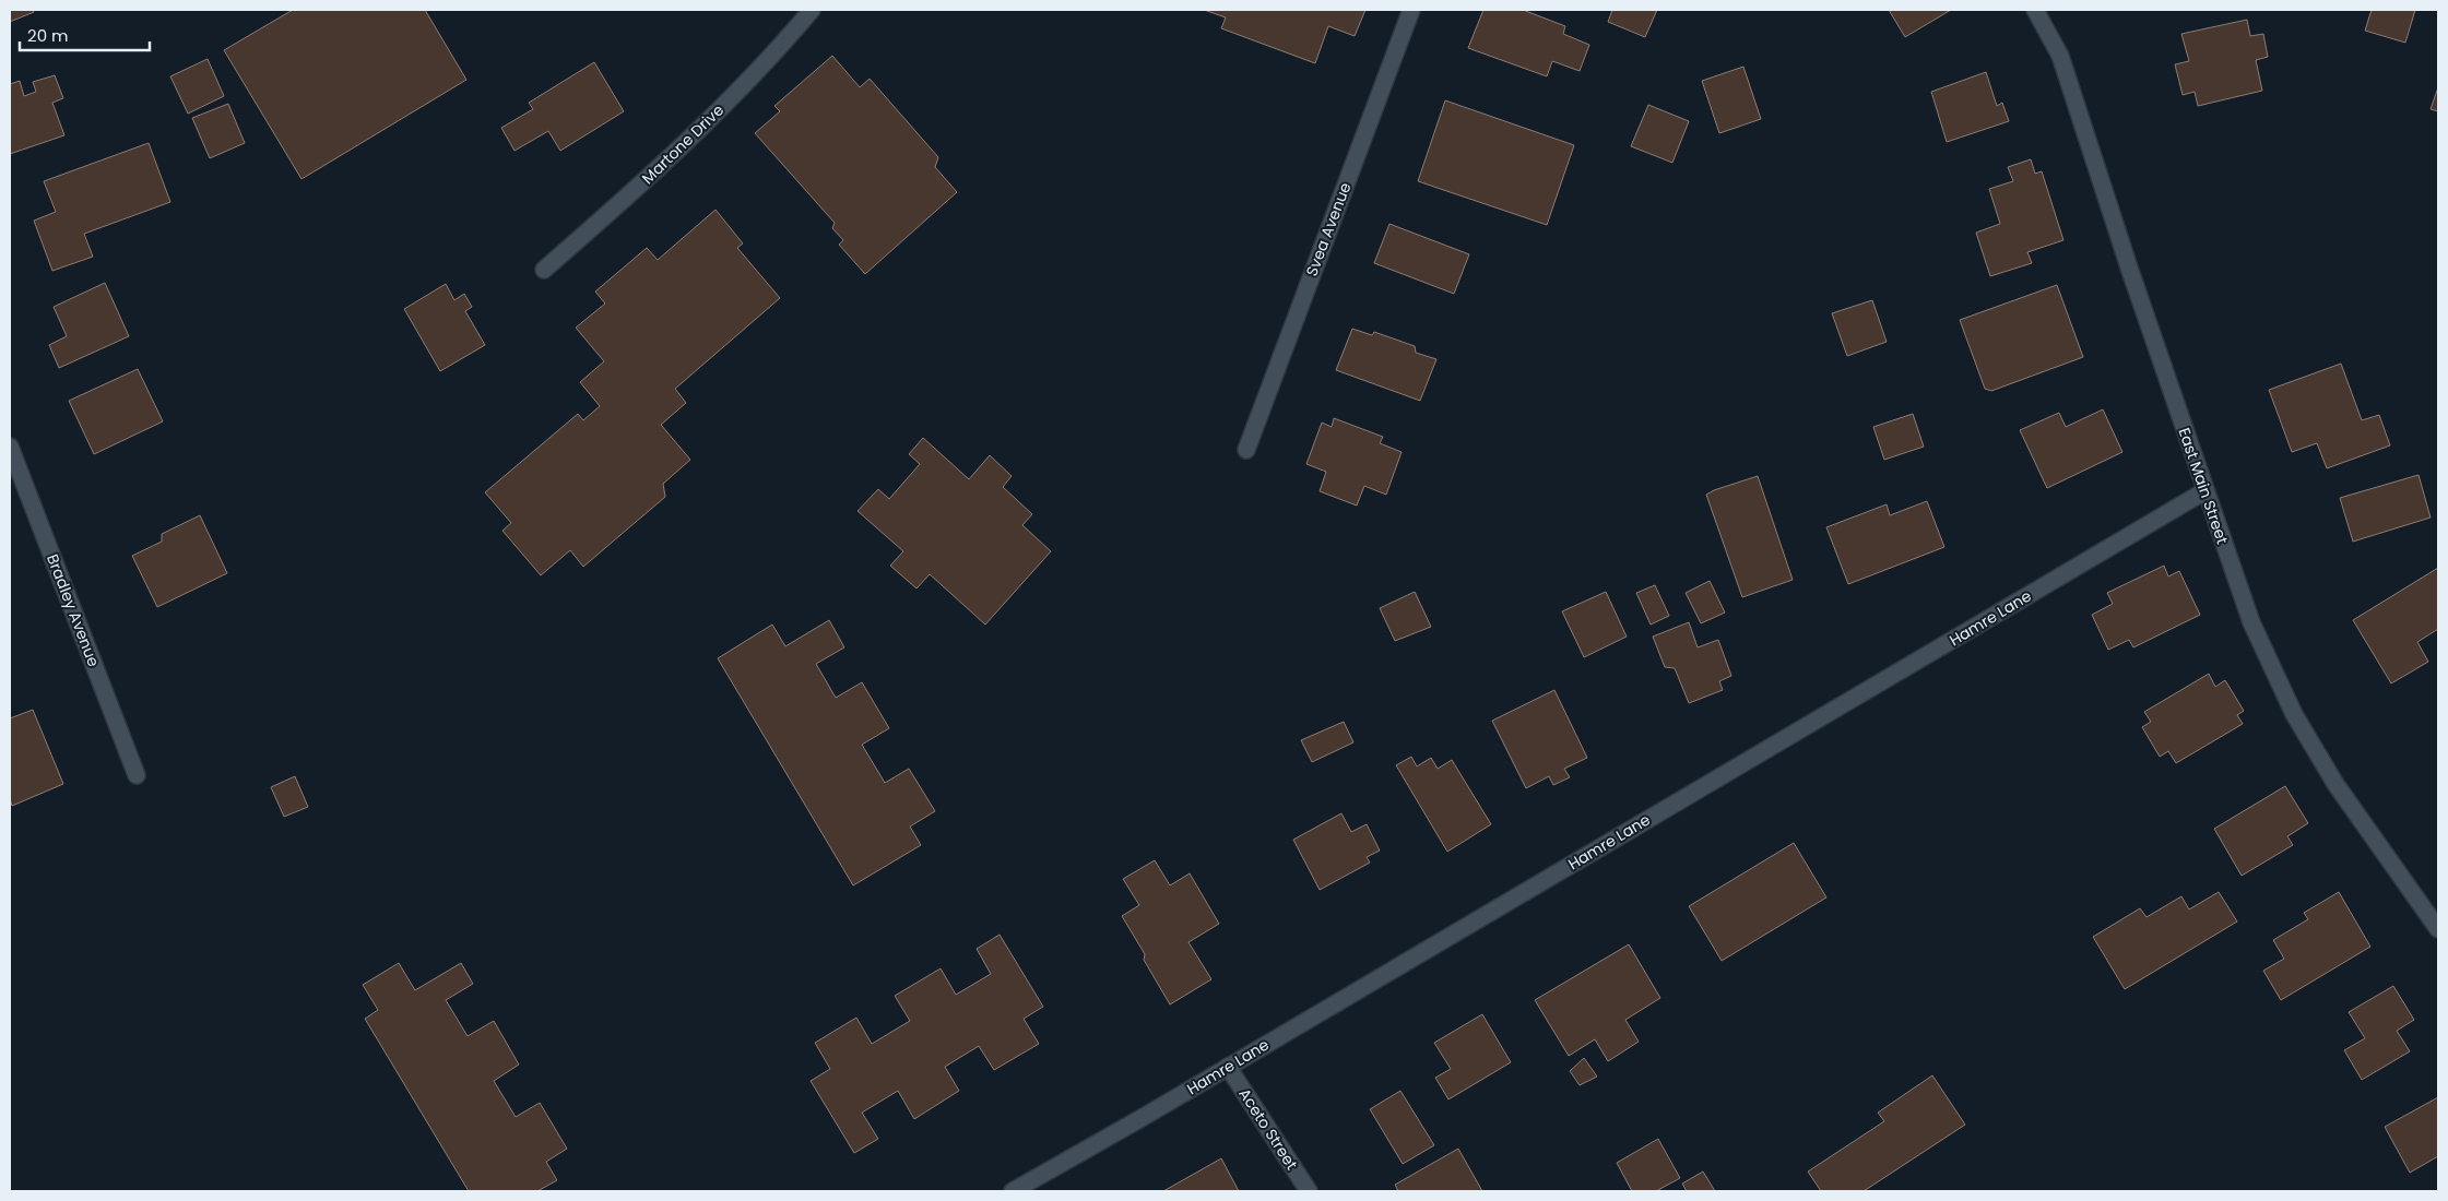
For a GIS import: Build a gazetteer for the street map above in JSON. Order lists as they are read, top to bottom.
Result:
{
  "streets": {
    "street": [
      "Martone Drive",
      "Svea Avenue",
      "East Main Street",
      "Bradley Avenue",
      "Hamre Lane",
      "Aceto Street"
    ]
  },
  "crossings": [
    ["East Main Street", "Hamre Lane"],
    ["Hamre Lane", "Aceto Street"]
  ],
  "scale_bar": "20 m"
}
